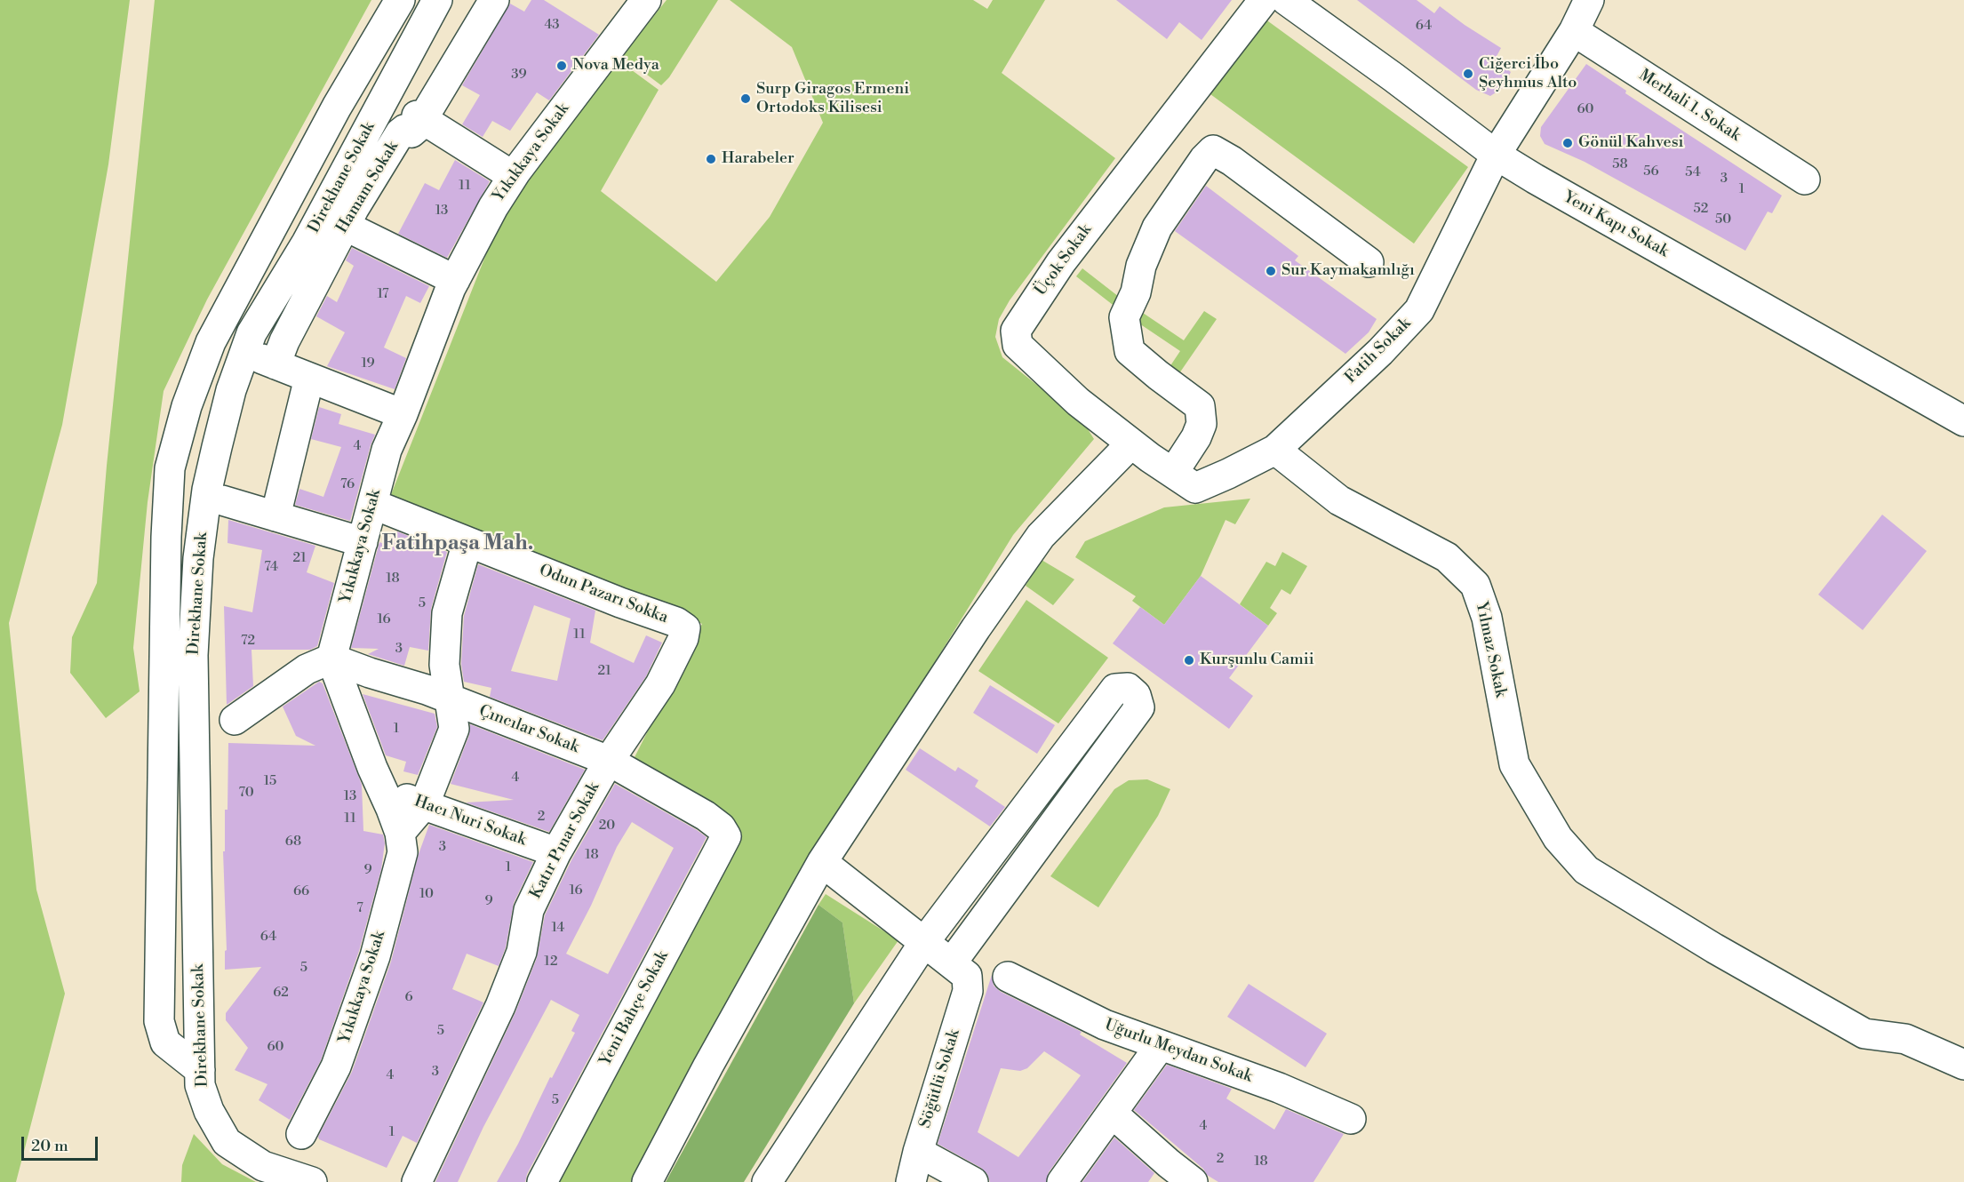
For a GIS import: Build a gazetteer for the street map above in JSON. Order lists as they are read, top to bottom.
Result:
{
  "streets": {
    "street": [
      "Merhali 1. Sokak",
      "Yıkıkkaya Sokak",
      "Direkhane Sokak",
      "Hamam Sokak",
      "Yeni Kapı Sokak",
      "Üçok Sokak",
      "Fatih Sokak",
      "Odun Pazarı Sokka",
      "Yılmaz Sokak",
      "Çıncılar Sokak",
      "Hacı Nuri Sokak",
      "Katır Pınar Sokak",
      "Yeni Bahçe Sokak",
      "Uğurlu Meydan Sokak",
      "Söğütlü Sokak"
    ]
  },
  "crossings": [
    ["Merhali 1. Sokak", "Fatih Sokak"],
    ["Yıkıkkaya Sokak", "Odun Pazarı Sokka"],
    ["Yıkıkkaya Sokak", "Çıncılar Sokak"],
    ["Yıkıkkaya Sokak", "Hacı Nuri Sokak"],
    ["Yeni Kapı Sokak", "Fatih Sokak"],
    ["Üçok Sokak", "Fatih Sokak"],
    ["Fatih Sokak", "Yılmaz Sokak"],
    ["Odun Pazarı Sokka", "Katır Pınar Sokak"],
    ["Çıncılar Sokak", "Katır Pınar Sokak"],
    ["Çıncılar Sokak", "Yeni Bahçe Sokak"],
    ["Hacı Nuri Sokak", "Katır Pınar Sokak"]
  ],
  "districts": ["Fatihpaşa Mah."],
  "places": [
    "Nova Medya",
    "Ciğerci İbo Şeyhmus Alto",
    "Surp Giragos Ermeni Ortodoks Kilisesi",
    "Gönül Kahvesi",
    "Harabeler",
    "Sur Kaymakamlığı",
    "Kurşunlu Camii"
  ],
  "house_numbers": [
    "43",
    "64",
    "39",
    "60",
    "58",
    "56",
    "54",
    "3",
    "11",
    "1",
    "52",
    "13",
    "50",
    "17",
    "19",
    "4",
    "76",
    "21",
    "74",
    "18",
    "5",
    "16",
    "11",
    "72",
    "3",
    "21",
    "1",
    "4",
    "15",
    "70",
    "13",
    "2",
    "11",
    "20",
    "68",
    "3",
    "18",
    "1",
    "9",
    "16",
    "66",
    "10",
    "9",
    "7",
    "14",
    "64",
    "12",
    "5",
    "62",
    "6",
    "5",
    "60",
    "3",
    "4",
    "5",
    "4",
    "1",
    "2",
    "18"
  ],
  "scale_bar": "20 m"
}
